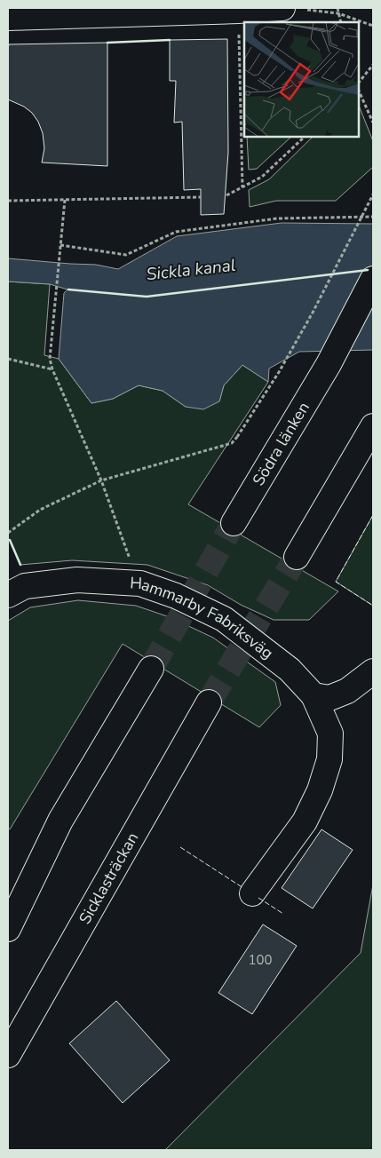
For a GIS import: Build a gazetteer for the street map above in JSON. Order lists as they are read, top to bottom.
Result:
{
  "streets": {
    "main road": ["Södra länken", "Hammarby Fabriksväg", "Sicklasträckan"]
  },
  "water": ["Sickla kanal"],
  "house_numbers": ["100"]
}
